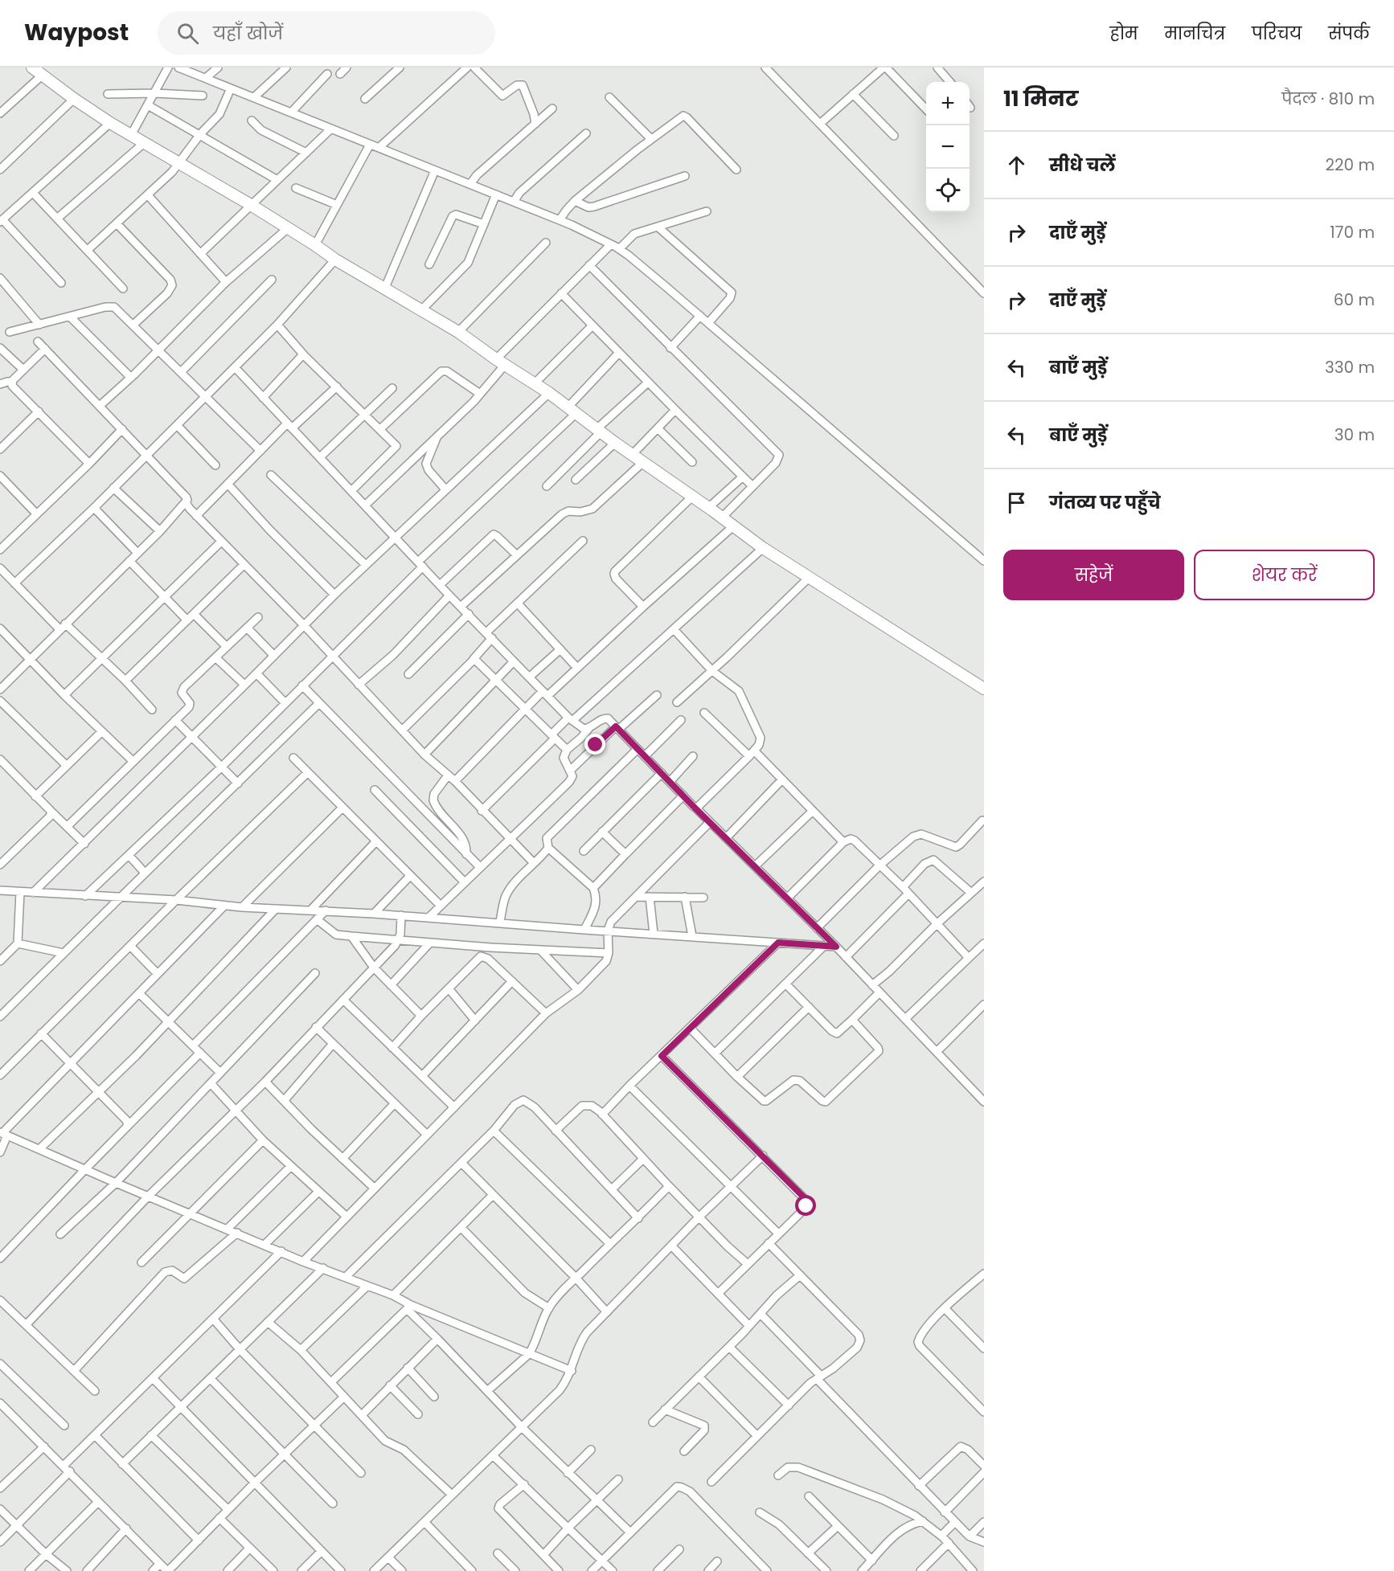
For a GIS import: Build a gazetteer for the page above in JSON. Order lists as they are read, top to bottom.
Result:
{
  "page": {
    "header": "Waypost",
    "search": "यहाँ खोजें",
    "nav": [
      "होम",
      "मानचित्र",
      "परिचय",
      "संपर्क"
    ],
    "heading": ["11 मिनट", "पैदल · 810 m"],
    "map_buttons": ["+", "−"],
    "list": [
      ["सीधे चलें", "220 m"],
      ["दाएँ मुड़ें", "170 m"],
      ["दाएँ मुड़ें", "60 m"],
      ["बाएँ मुड़ें", "330 m"],
      ["बाएँ मुड़ें", "30 m"],
      "गंतव्य पर पहुँचे"
    ],
    "buttons": ["सहेजें", "शेयर करें"]
  }
}
